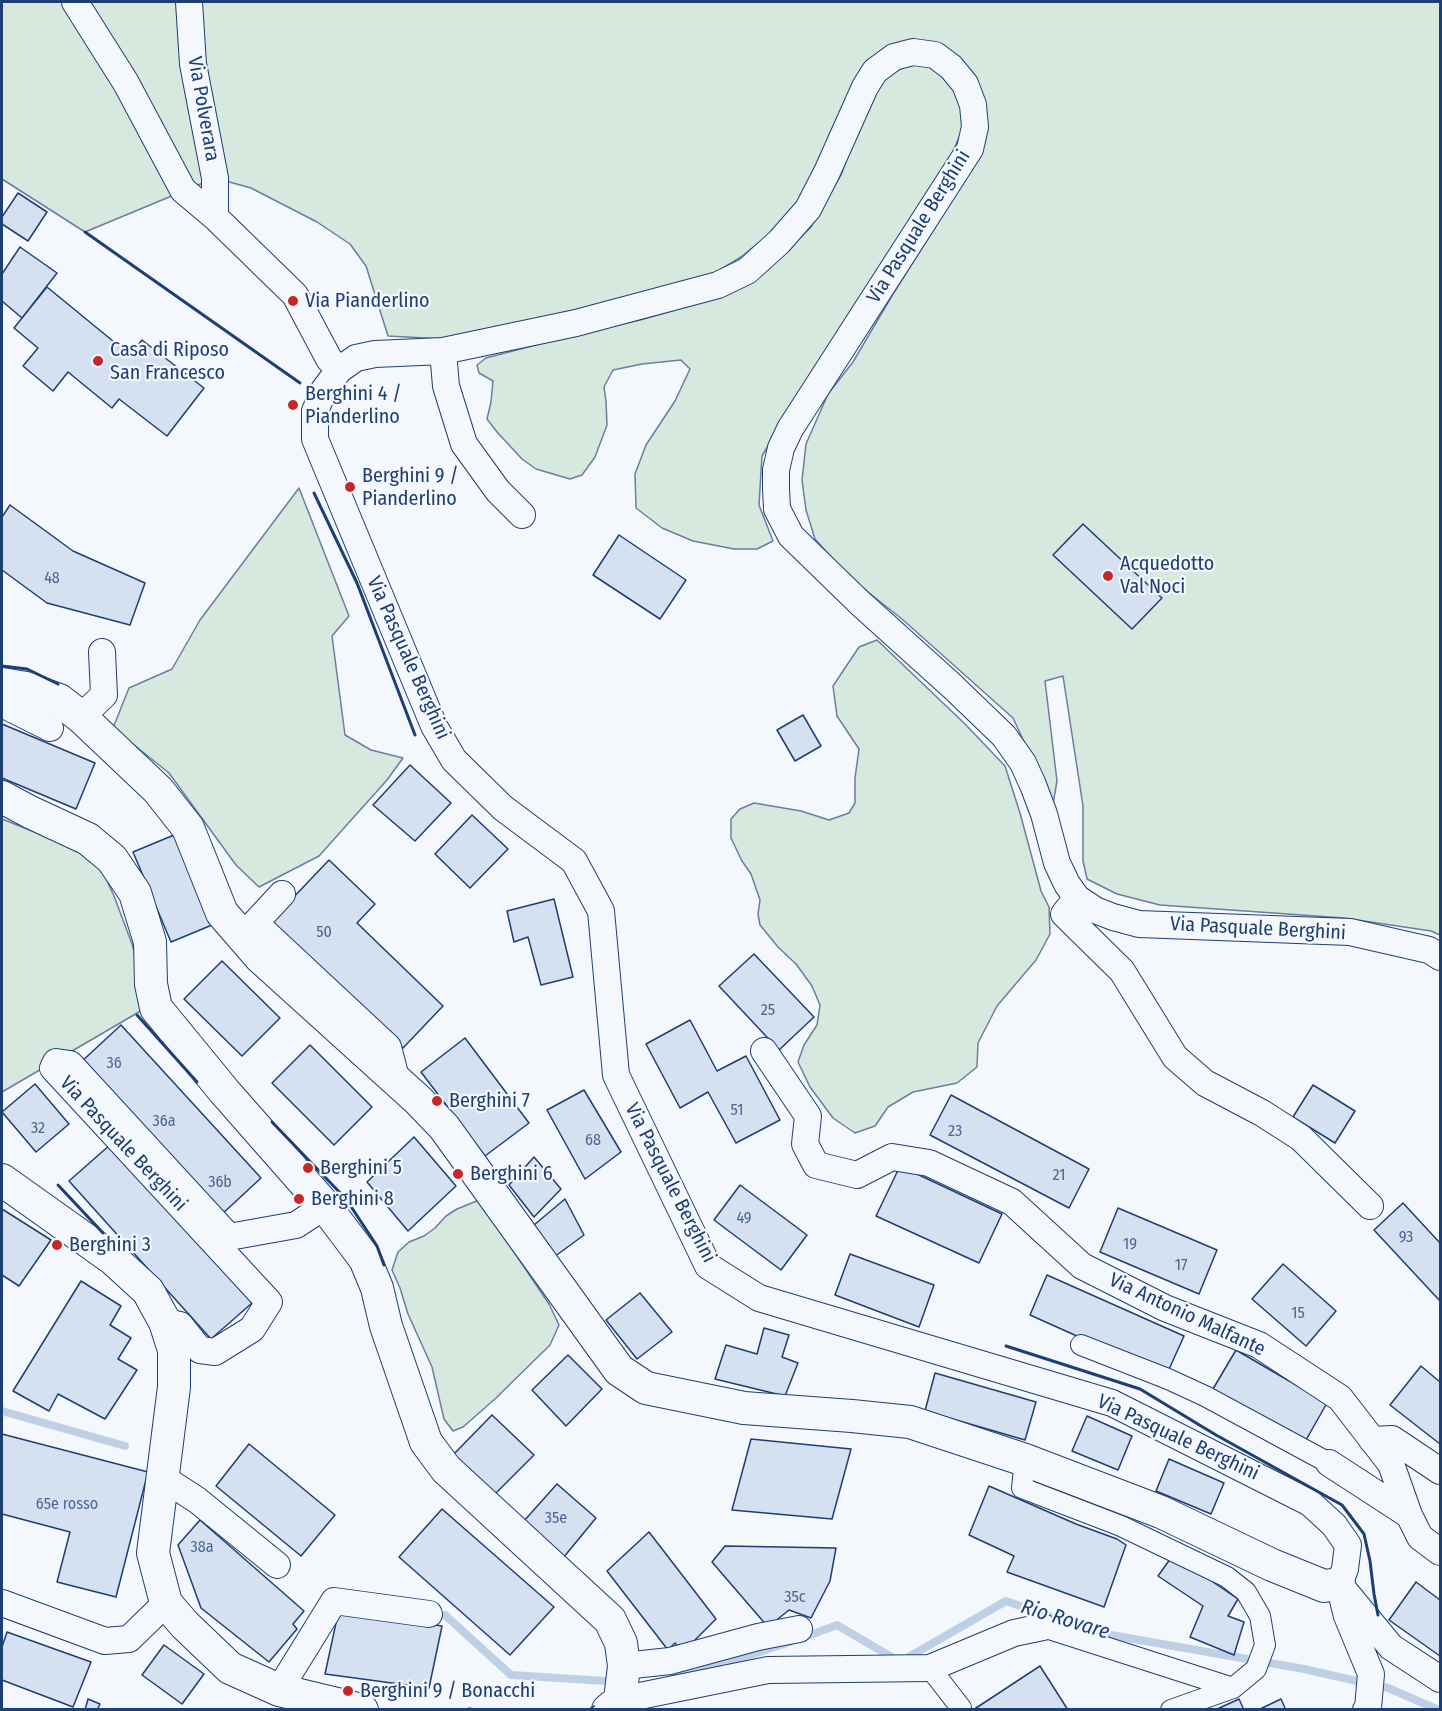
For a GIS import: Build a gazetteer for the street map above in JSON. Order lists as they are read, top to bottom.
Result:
{
  "streets": {
    "street": ["Via Polverara", "Via Pasquale Berghini", "Via Antonio Malfante"]
  },
  "water": ["Rio Rovare"],
  "places": [
    "Via Pianderlino",
    "Casa di Riposo San Francesco",
    "Berghini 4 / Pianderlino",
    "Berghini 9 / Pianderlino",
    "Acquedotto Val Noci",
    "Berghini 7",
    "Berghini 5",
    "Berghini 6",
    "Berghini 8",
    "Berghini 3",
    "Berghini 9 / Bonacchi"
  ],
  "house_numbers": [
    "48",
    "50",
    "25",
    "36",
    "51",
    "36a",
    "32",
    "23",
    "68",
    "21",
    "36b",
    "49",
    "93",
    "19",
    "17",
    "15",
    "65e rosso",
    "35e",
    "38a",
    "35c"
  ]
}
